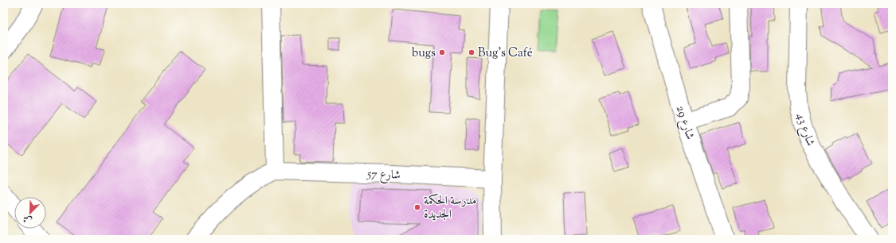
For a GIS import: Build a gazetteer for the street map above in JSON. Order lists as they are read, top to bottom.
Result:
{
  "streets": {
    "street": ["شارع 29", "شارع 43", "شارع 57"]
  },
  "places": ["bugs", "Bug's Café", "مدرسة الحكمة الجديدة"],
  "north": "bottom left"
}
